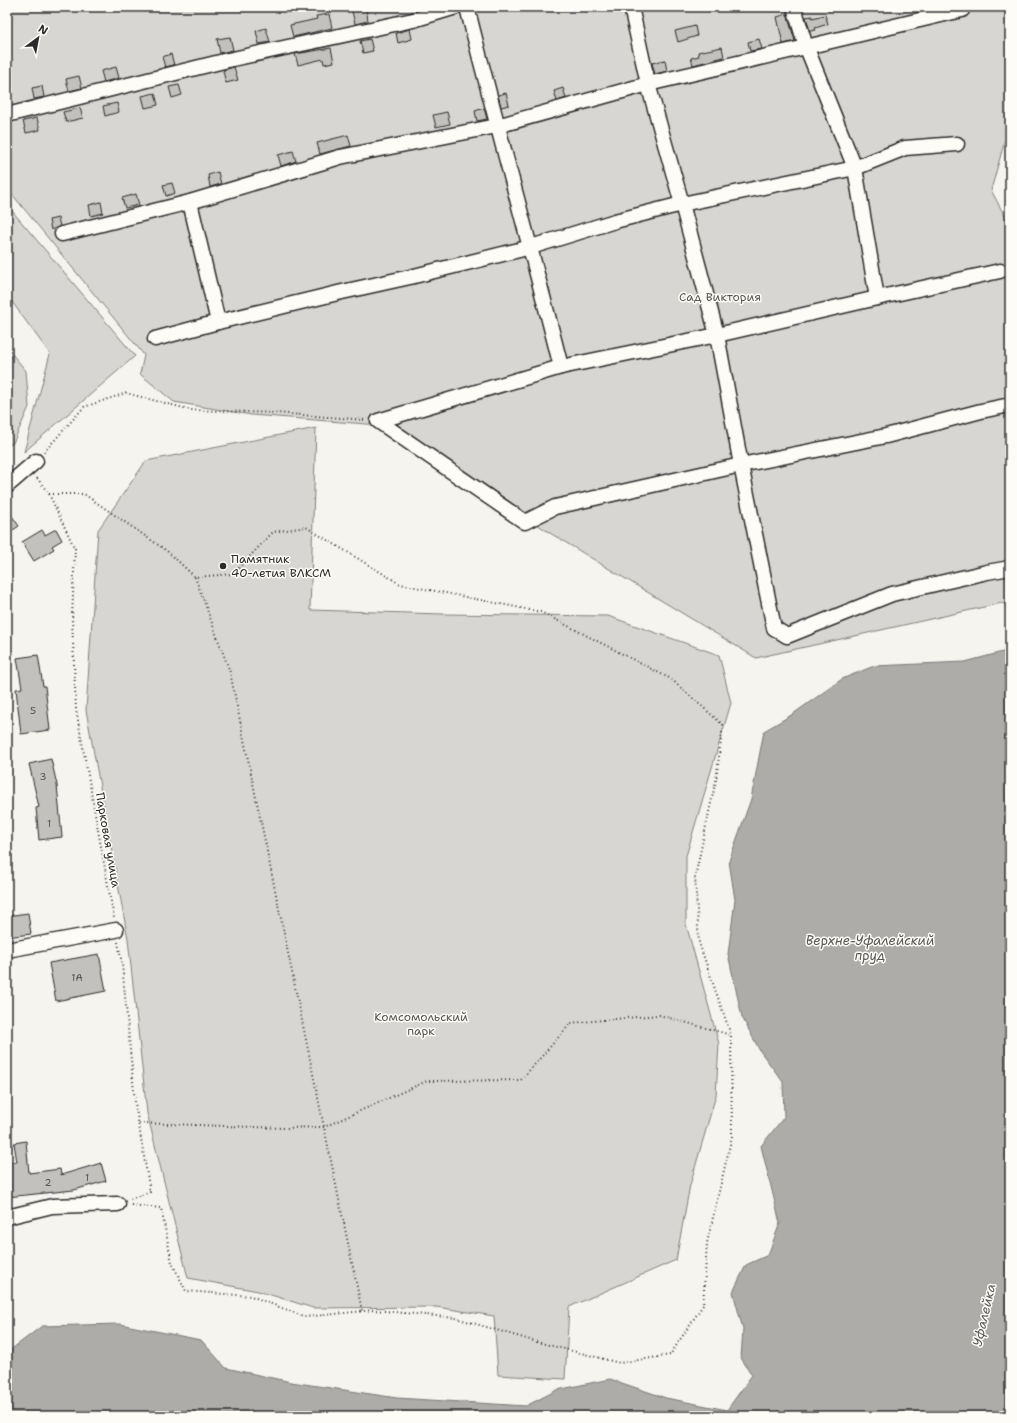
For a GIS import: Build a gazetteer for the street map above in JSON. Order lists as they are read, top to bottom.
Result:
{
  "streets": {
    "path": ["Парковая улица"]
  },
  "water": ["Верхне-Уфалейский пруд", "Уфалейка"],
  "parks": ["Сад Виктория", "Комсомольский парк"],
  "places": ["Памятник 40-летия ВЛКСМ"],
  "house_numbers": [
    "5",
    "3",
    "1",
    "1А",
    "1",
    "2"
  ],
  "north": "top right"
}
